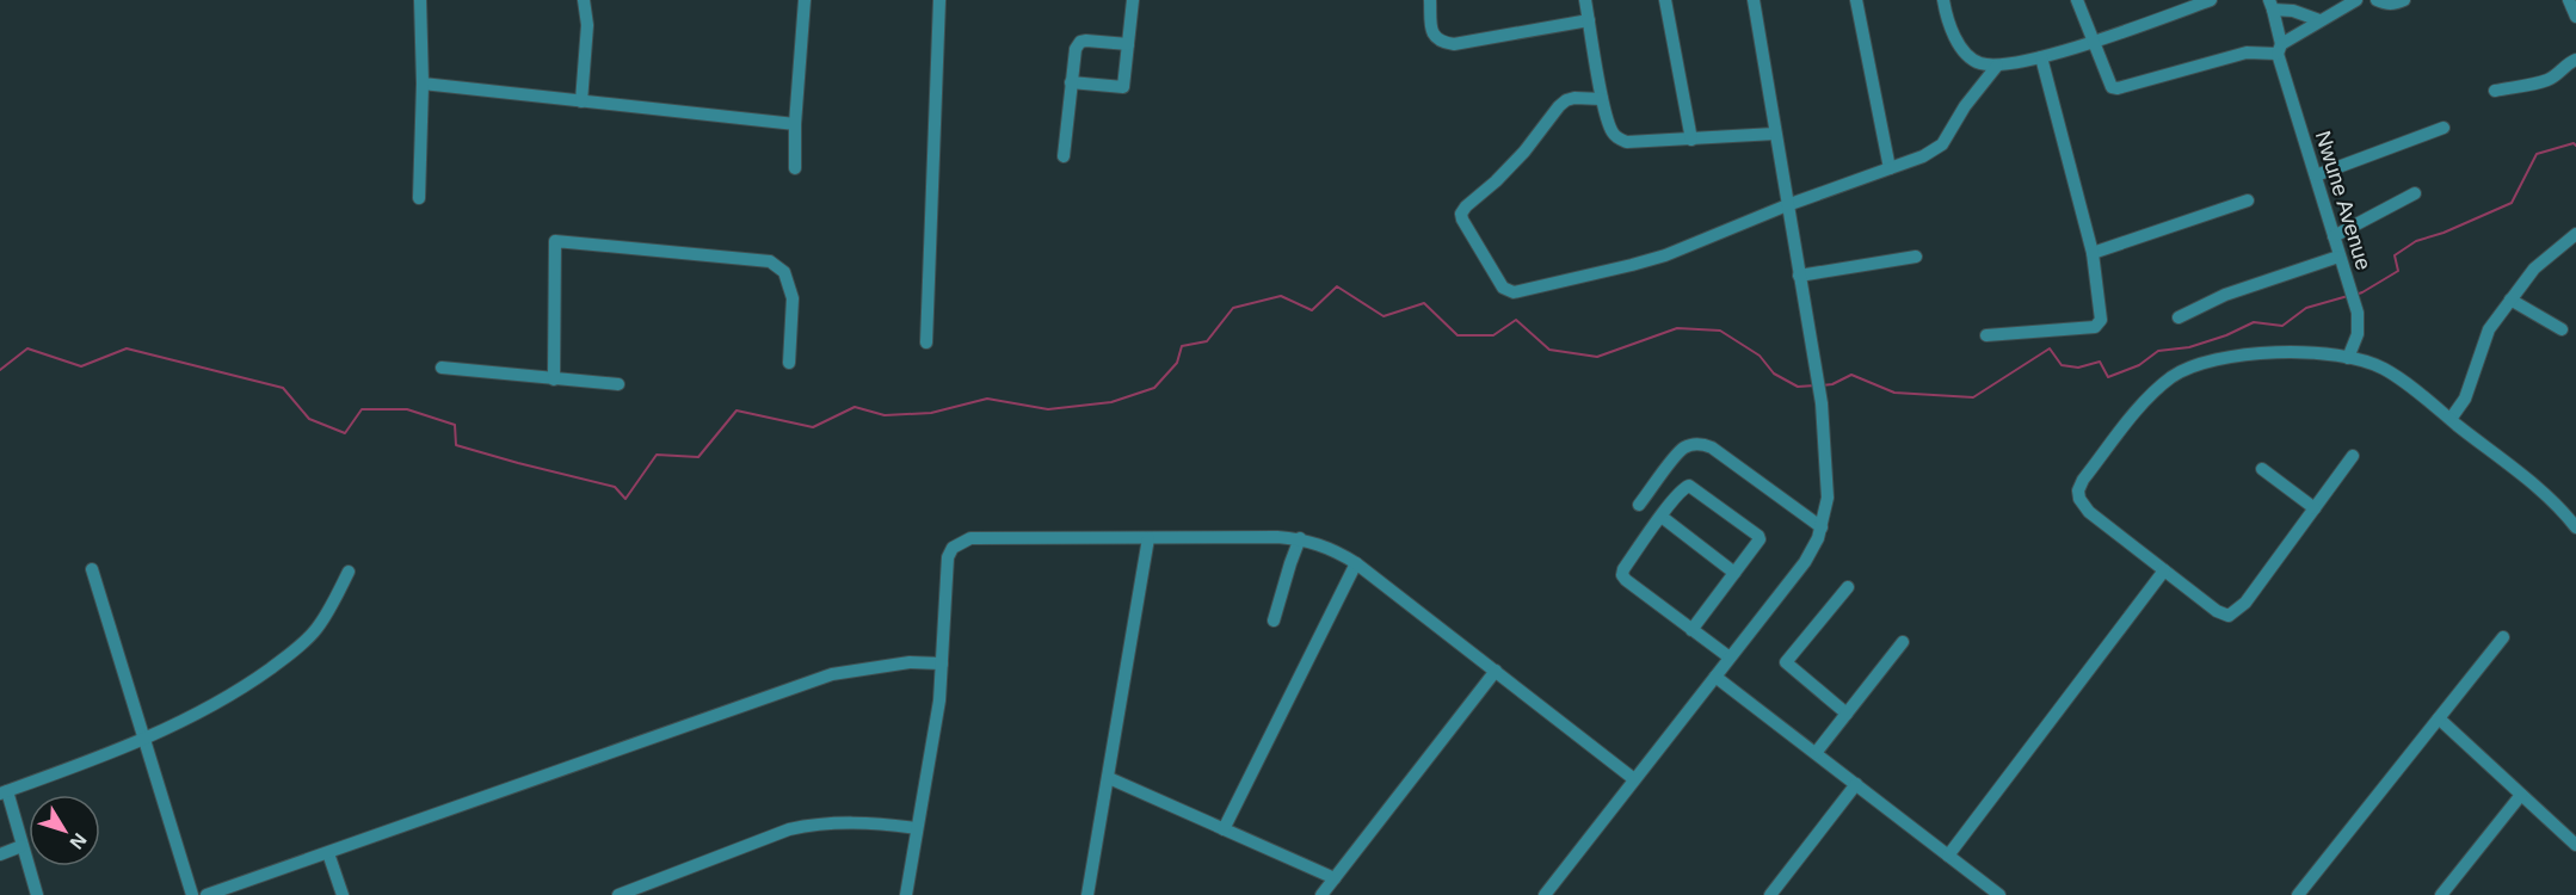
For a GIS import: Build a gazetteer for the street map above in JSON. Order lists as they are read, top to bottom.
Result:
{
  "streets": {
    "street": ["Nwune Avenue"]
  },
  "north": "bottom right"
}
